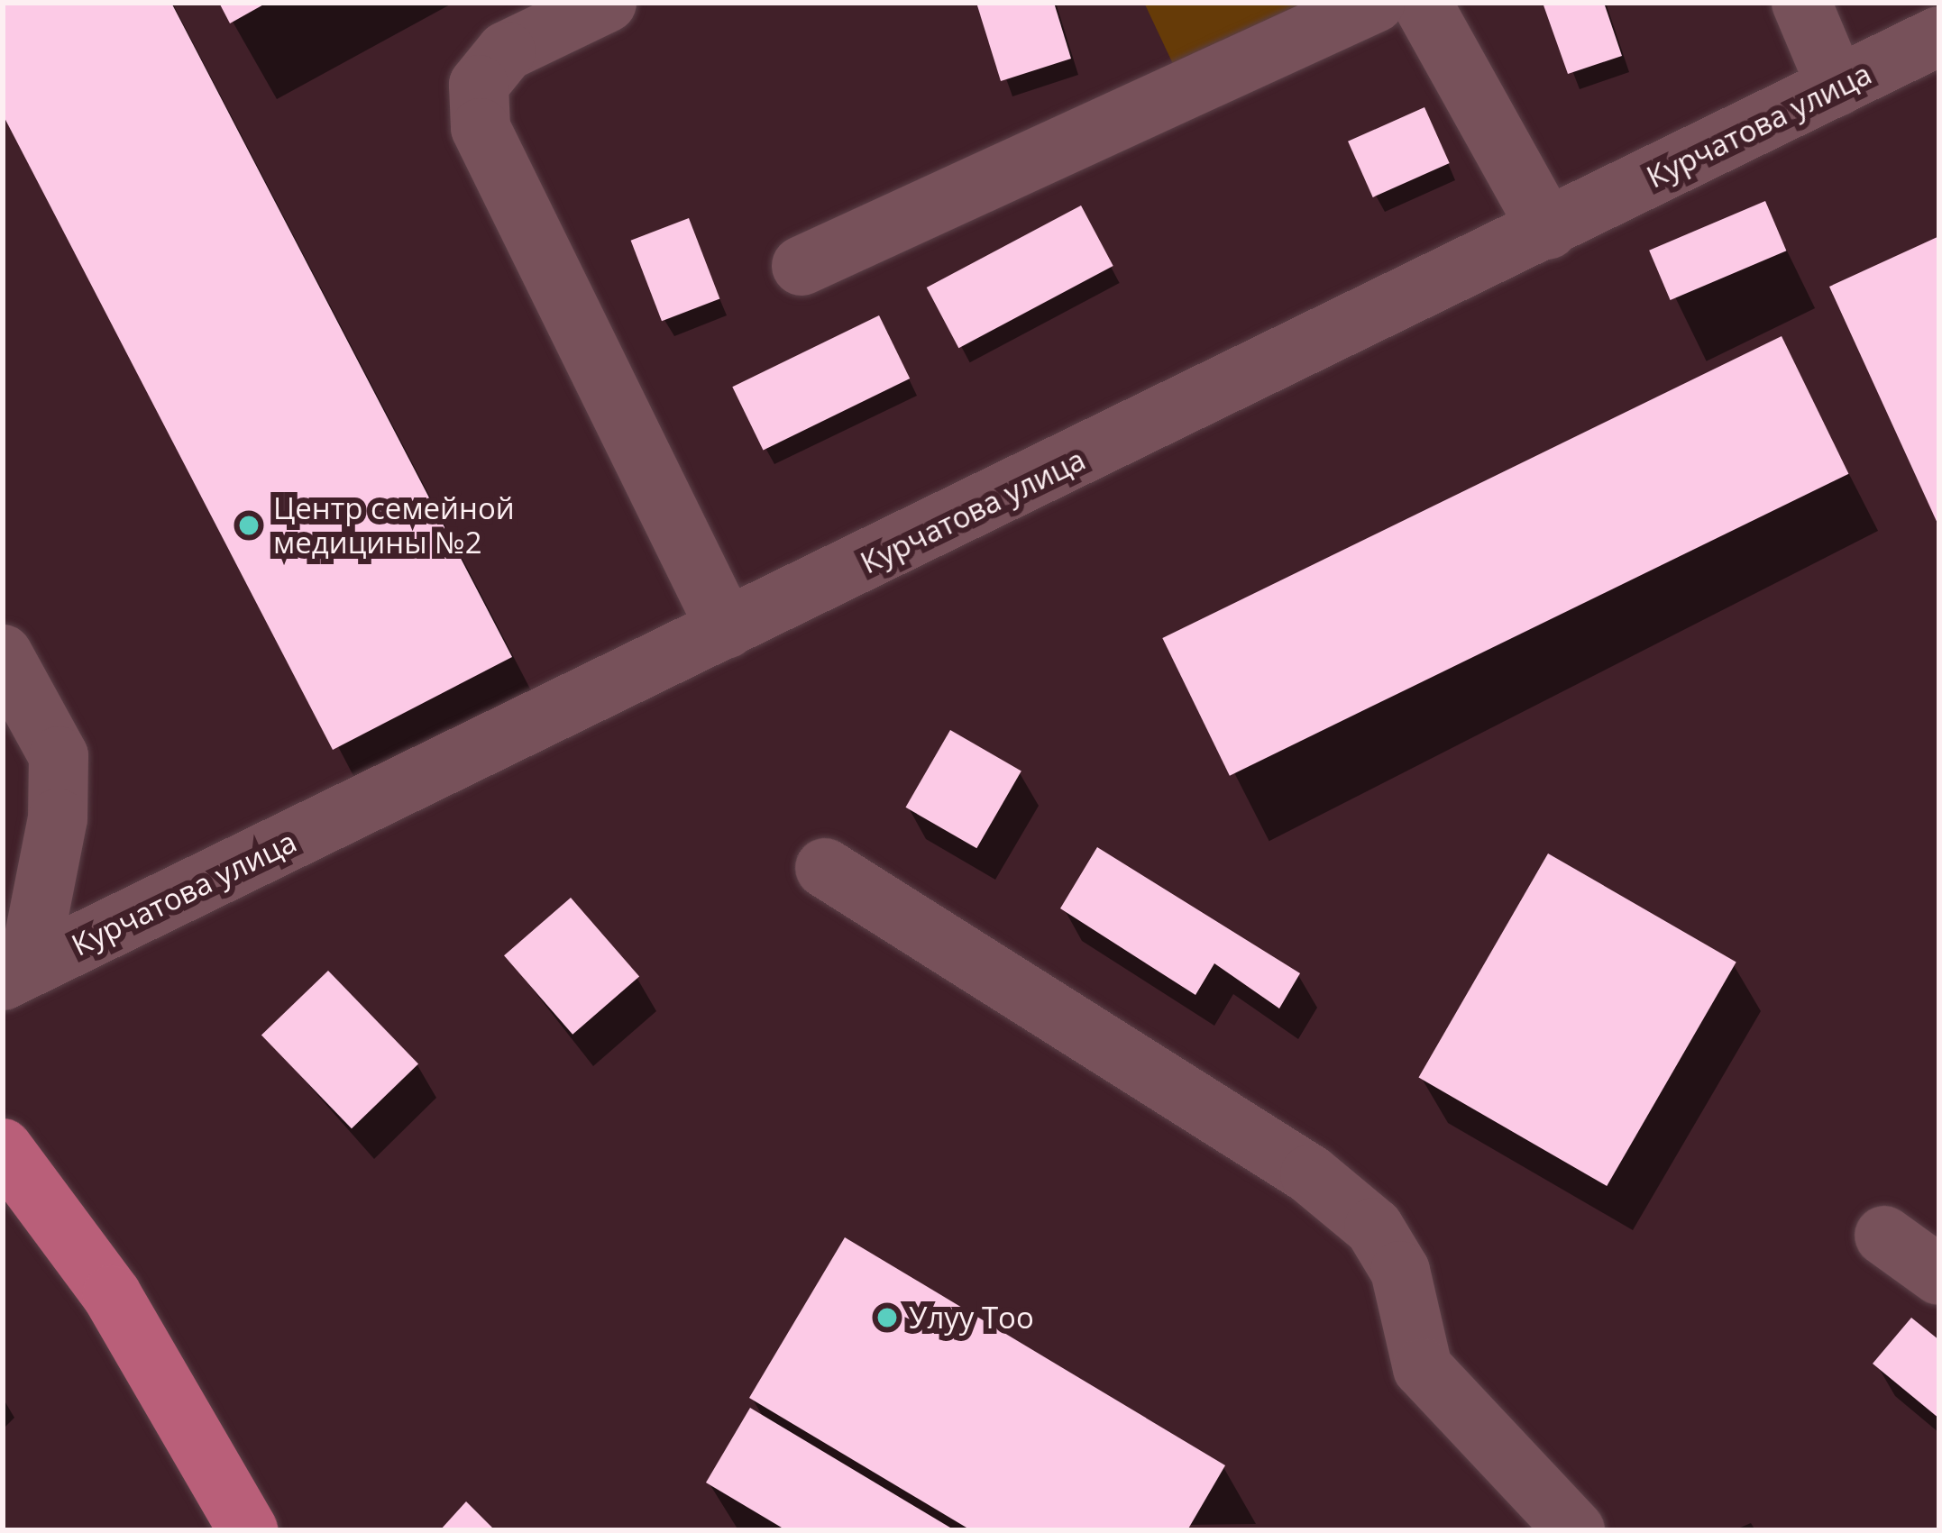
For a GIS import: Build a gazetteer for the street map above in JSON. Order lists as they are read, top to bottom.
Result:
{
  "streets": {
    "street": ["Курчатова улица"]
  },
  "places": ["Центр семейной медицины №2", "Улуу Тоо"]
}
